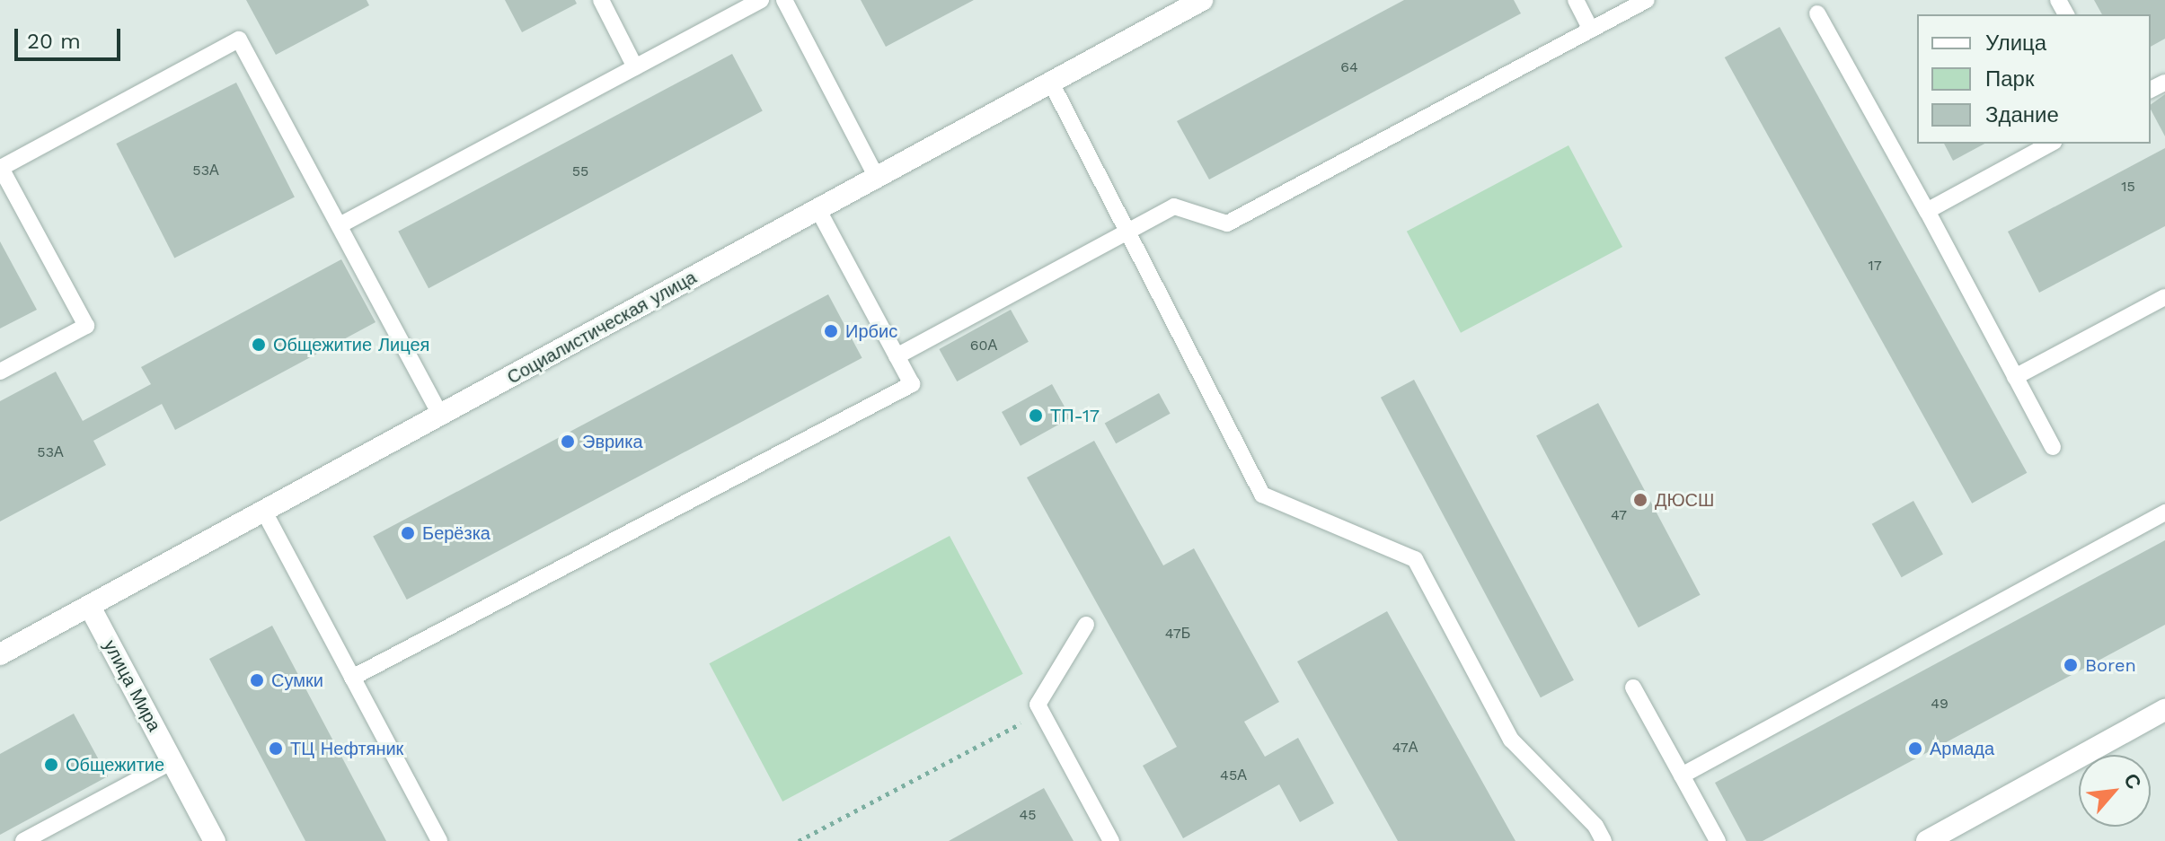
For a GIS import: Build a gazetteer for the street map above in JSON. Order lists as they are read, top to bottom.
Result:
{
  "streets": {
    "main road": ["Социалистическая улица", "улица Мира"]
  },
  "crossings": [
    ["Социалистическая улица", "улица Мира"]
  ],
  "places": [
    "Ирбис",
    "Общежитие Лицея",
    "ТП-17",
    "Эврика",
    "ДЮСШ",
    "Берёзка",
    "Boren",
    "Сумки",
    "ТЦ Нефтяник",
    "Армада",
    "Общежитие"
  ],
  "house_numbers": [
    "64",
    "53А",
    "55",
    "15",
    "17",
    "60А",
    "53А",
    "47",
    "47Б",
    "49",
    "47А",
    "45А",
    "45"
  ],
  "legend": ["Улица", "Парк", "Здание"],
  "scale_bar": "20 m",
  "north": "top right"
}
